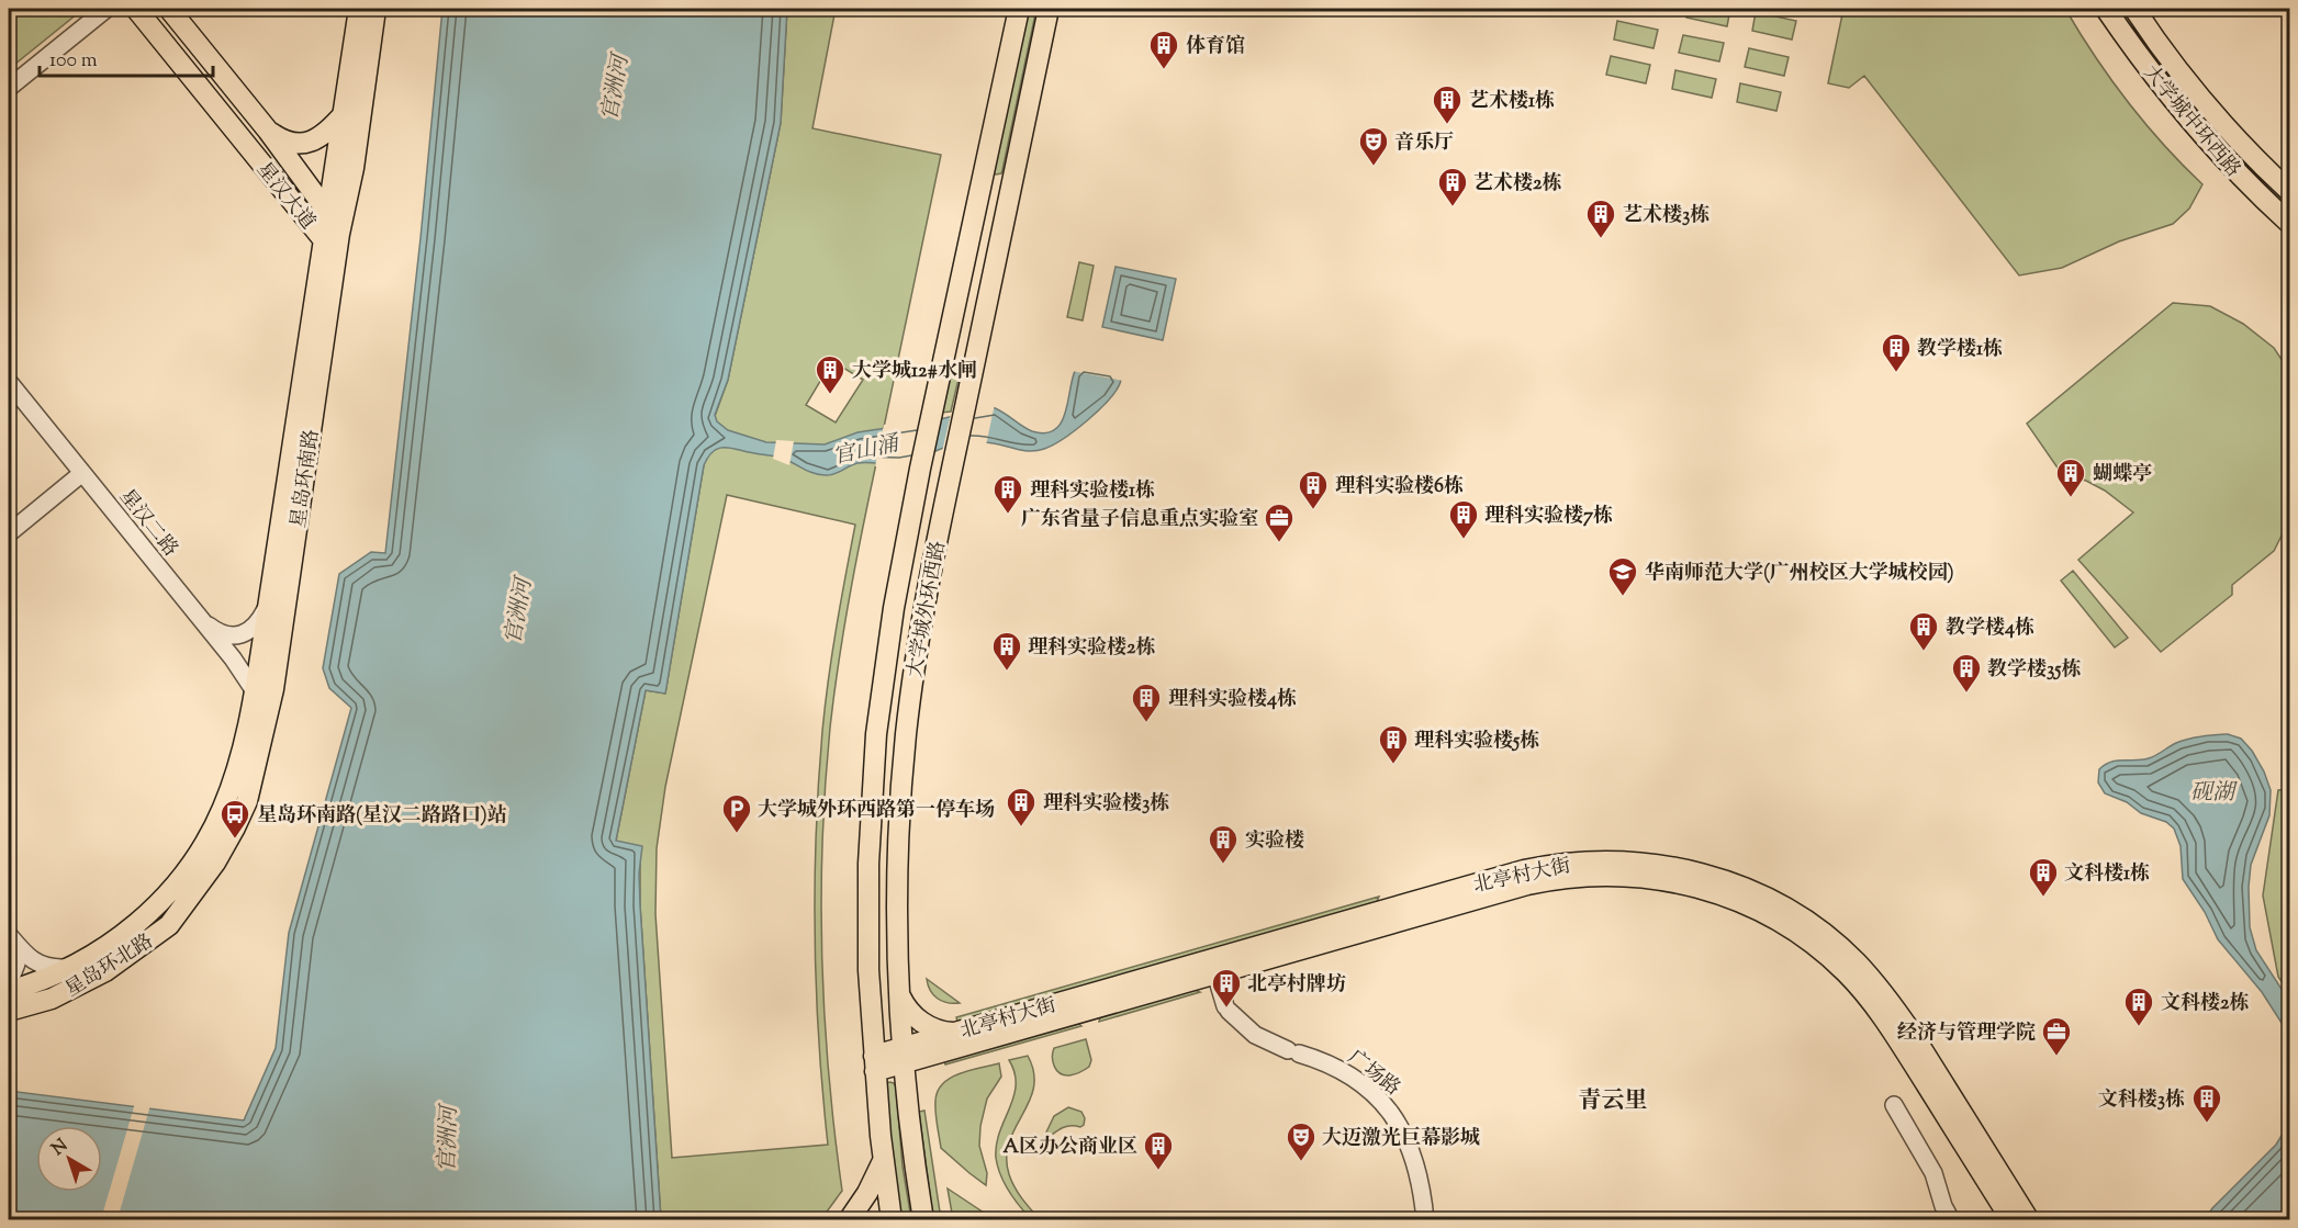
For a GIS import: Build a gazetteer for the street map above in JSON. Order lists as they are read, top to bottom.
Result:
{
  "streets": {
    "main road": [
      "大学城中环西路",
      "星汉大道",
      "星岛环南路",
      "大学城外环西路",
      "北亭村大街",
      "星岛环北路"
    ],
    "street": ["星汉二路", "广场路"]
  },
  "crossings": [
    ["星汉大道", "星岛环南路"],
    ["星岛环南路", "星汉二路"],
    ["星岛环南路", "星岛环北路"],
    ["大学城外环西路", "北亭村大街"],
    ["北亭村大街", "广场路"]
  ],
  "districts": ["青云里"],
  "water": ["官洲河", "官山涌", "砚湖"],
  "places": {
    "building": [
      "体育馆",
      "艺术楼1栋",
      "艺术楼2栋",
      "艺术楼3栋",
      "教学楼1栋",
      "大学城12#水闸",
      "蝴蝶亭",
      "理科实验楼6栋",
      "理科实验楼1栋",
      "理科实验楼7栋",
      "教学楼4栋",
      "理科实验楼2栋",
      "教学楼35栋",
      "理科实验楼4栋",
      "理科实验楼5栋",
      "理科实验楼3栋",
      "实验楼",
      "文科楼1栋",
      "北亭村牌坊",
      "文科楼2栋",
      "文科楼3栋",
      "A区办公商业区"
    ],
    "theatre": ["音乐厅", "大迈激光巨幕影城"],
    "office": ["广东省量子信息重点实验室", "经济与管理学院"],
    "school or university": ["华南师范大学(广州校区大学城校园)"],
    "parking": ["大学城外环西路第一停车场"],
    "bus stop": ["星岛环南路(星汉二路路口)站"]
  },
  "scale_bar": "100 m",
  "north": "top left"
}
